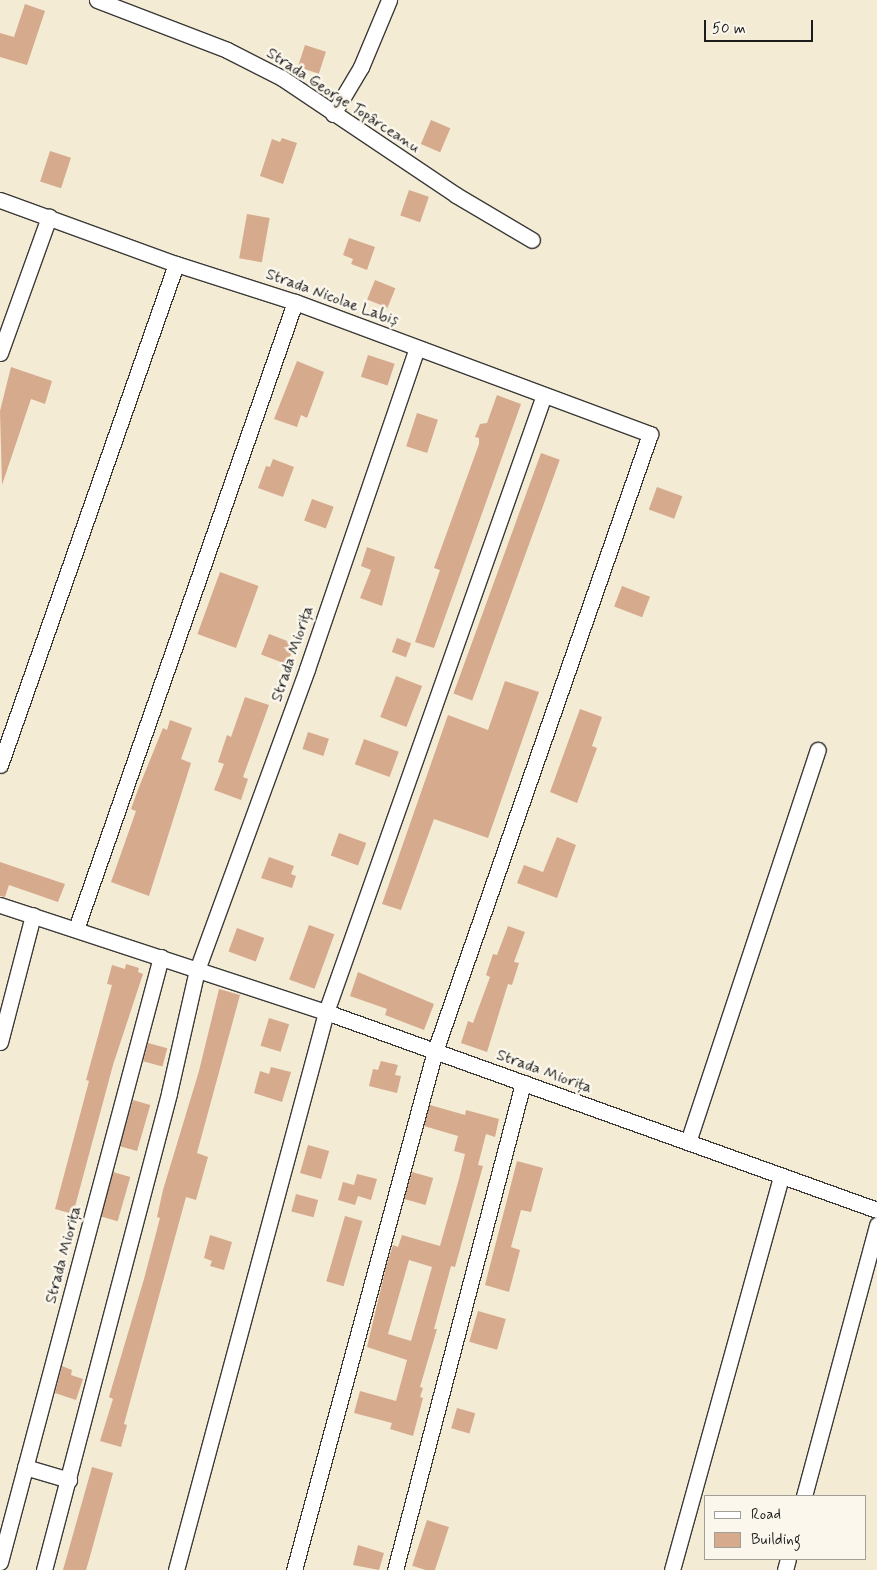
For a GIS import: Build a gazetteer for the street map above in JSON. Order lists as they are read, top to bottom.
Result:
{
  "streets": {
    "street": ["Strada George Topârceanu", "Strada Nicolae Labiș", "Strada Miorița"]
  },
  "crossings": [
    ["Strada Nicolae Labiș", "Strada Miorița"]
  ],
  "legend": ["Road", "Building"],
  "scale_bar": "50 m"
}
